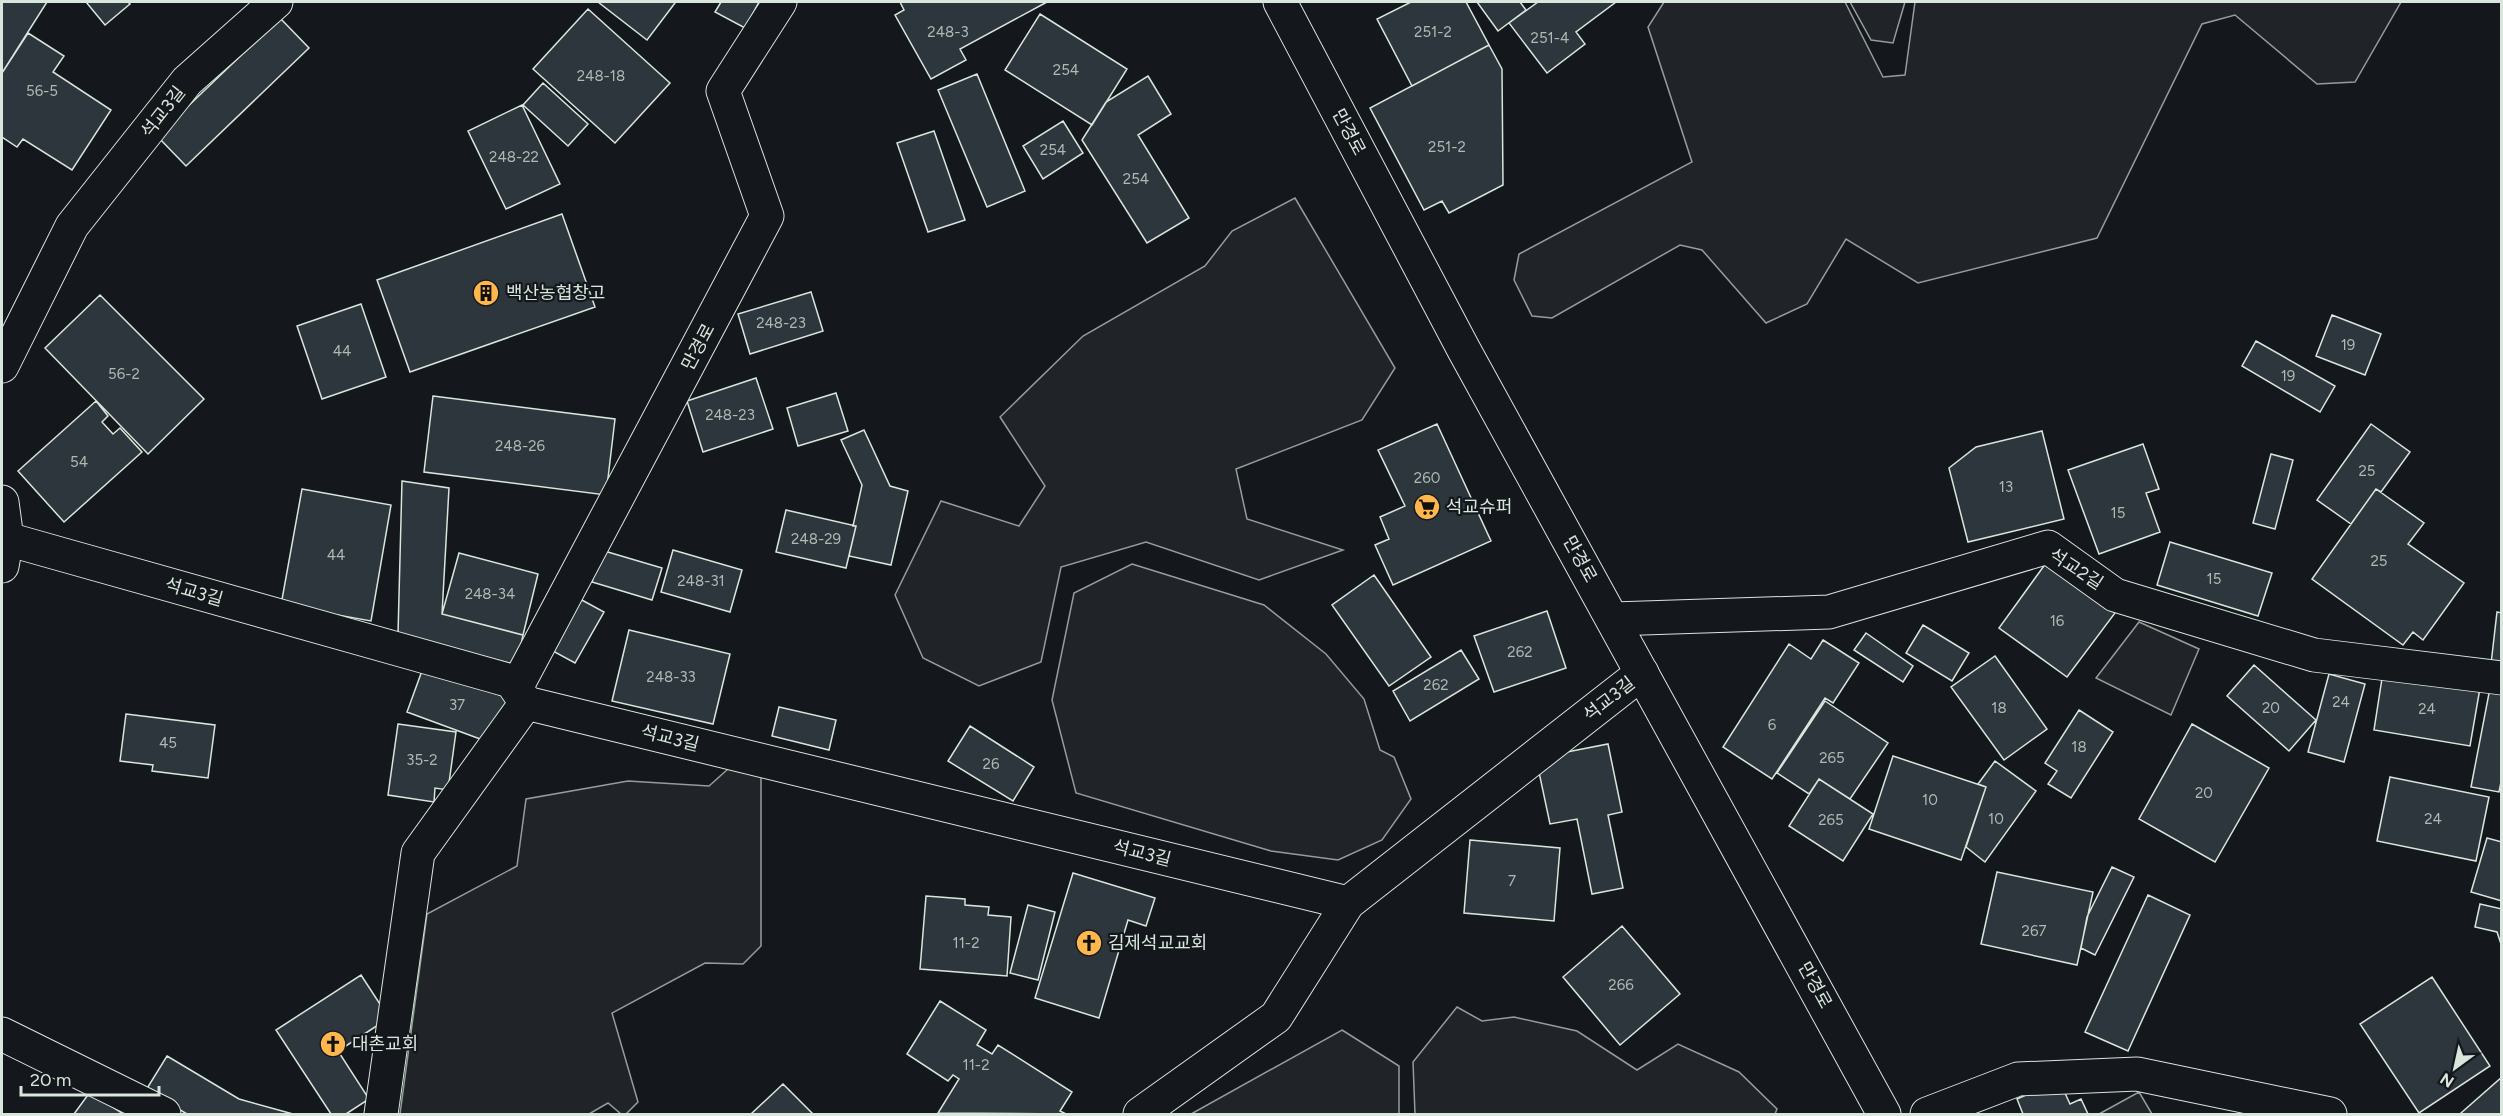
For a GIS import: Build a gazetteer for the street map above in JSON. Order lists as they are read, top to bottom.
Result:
{
  "streets": {
    "street": ["석교3길", "만경로", "석교2길"]
  },
  "crossings": [
    ["석교3길", "만경로"],
    ["만경로", "석교2길"]
  ],
  "places": {
    "building": ["백산농협창고"],
    "supermarket": ["석교슈퍼"],
    "church": ["김제석교교회", "대촌교회"]
  },
  "house_numbers": [
    "248-3",
    "251-2",
    "251-4",
    "254",
    "248-18",
    "56-5",
    "251-2",
    "254",
    "248-22",
    "254",
    "248-23",
    "19",
    "44",
    "56-2",
    "19",
    "248-23",
    "248-26",
    "54",
    "25",
    "260",
    "13",
    "15",
    "248-29",
    "44",
    "25",
    "15",
    "248-31",
    "248-34",
    "16",
    "262",
    "248-33",
    "262",
    "24",
    "37",
    "18",
    "20",
    "24",
    "6",
    "45",
    "18",
    "265",
    "35-2",
    "26",
    "20",
    "10",
    "10",
    "24",
    "265",
    "7",
    "267",
    "11-2",
    "266",
    "11-2"
  ],
  "scale_bar": "20 m",
  "north": "bottom left"
}
